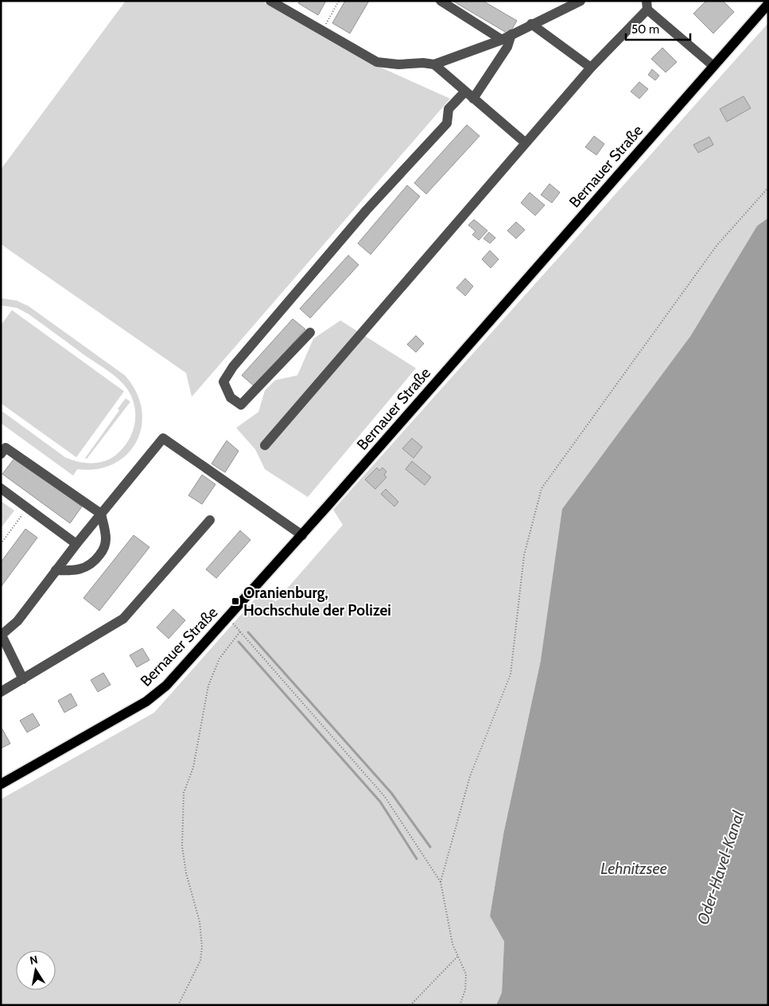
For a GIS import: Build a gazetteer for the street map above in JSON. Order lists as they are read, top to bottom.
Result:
{
  "streets": {
    "main road": ["Bernauer Straße"]
  },
  "water": ["Oder-Havel-Kanal", "Lehnitzsee"],
  "places": {
    "transit": ["Oranienburg, Hochschule der Polizei"]
  },
  "scale_bar": "50 m",
  "north": "top"
}
